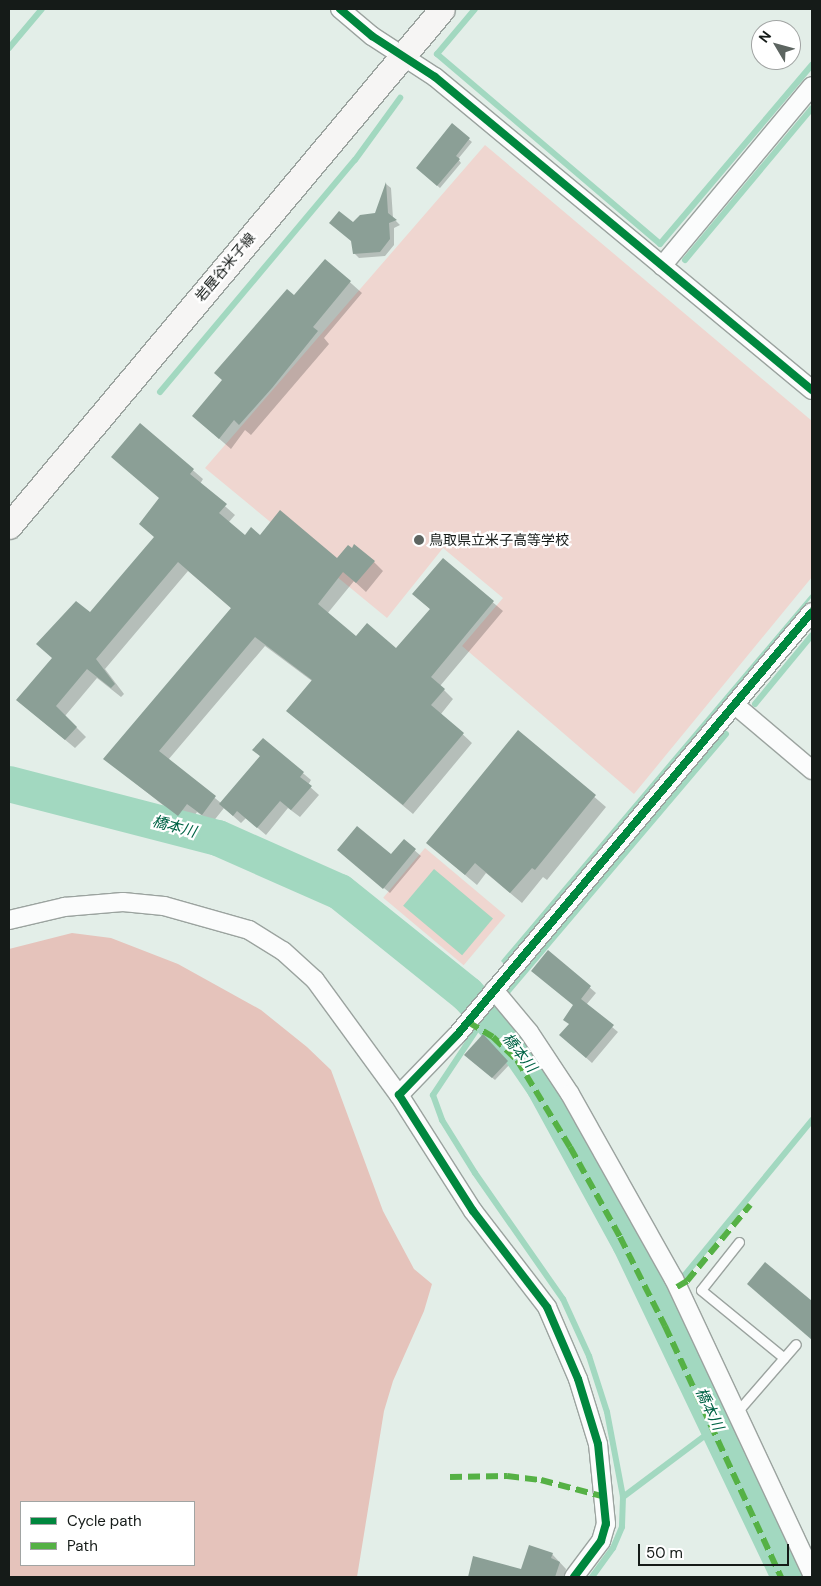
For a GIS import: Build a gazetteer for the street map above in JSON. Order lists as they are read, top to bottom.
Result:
{
  "streets": {
    "main road": ["岩屋谷米子線"]
  },
  "water": ["橋本川"],
  "places": ["鳥取県立米子高等学校"],
  "legend": ["Cycle path", "Path"],
  "scale_bar": "50 m",
  "north": "top left"
}
